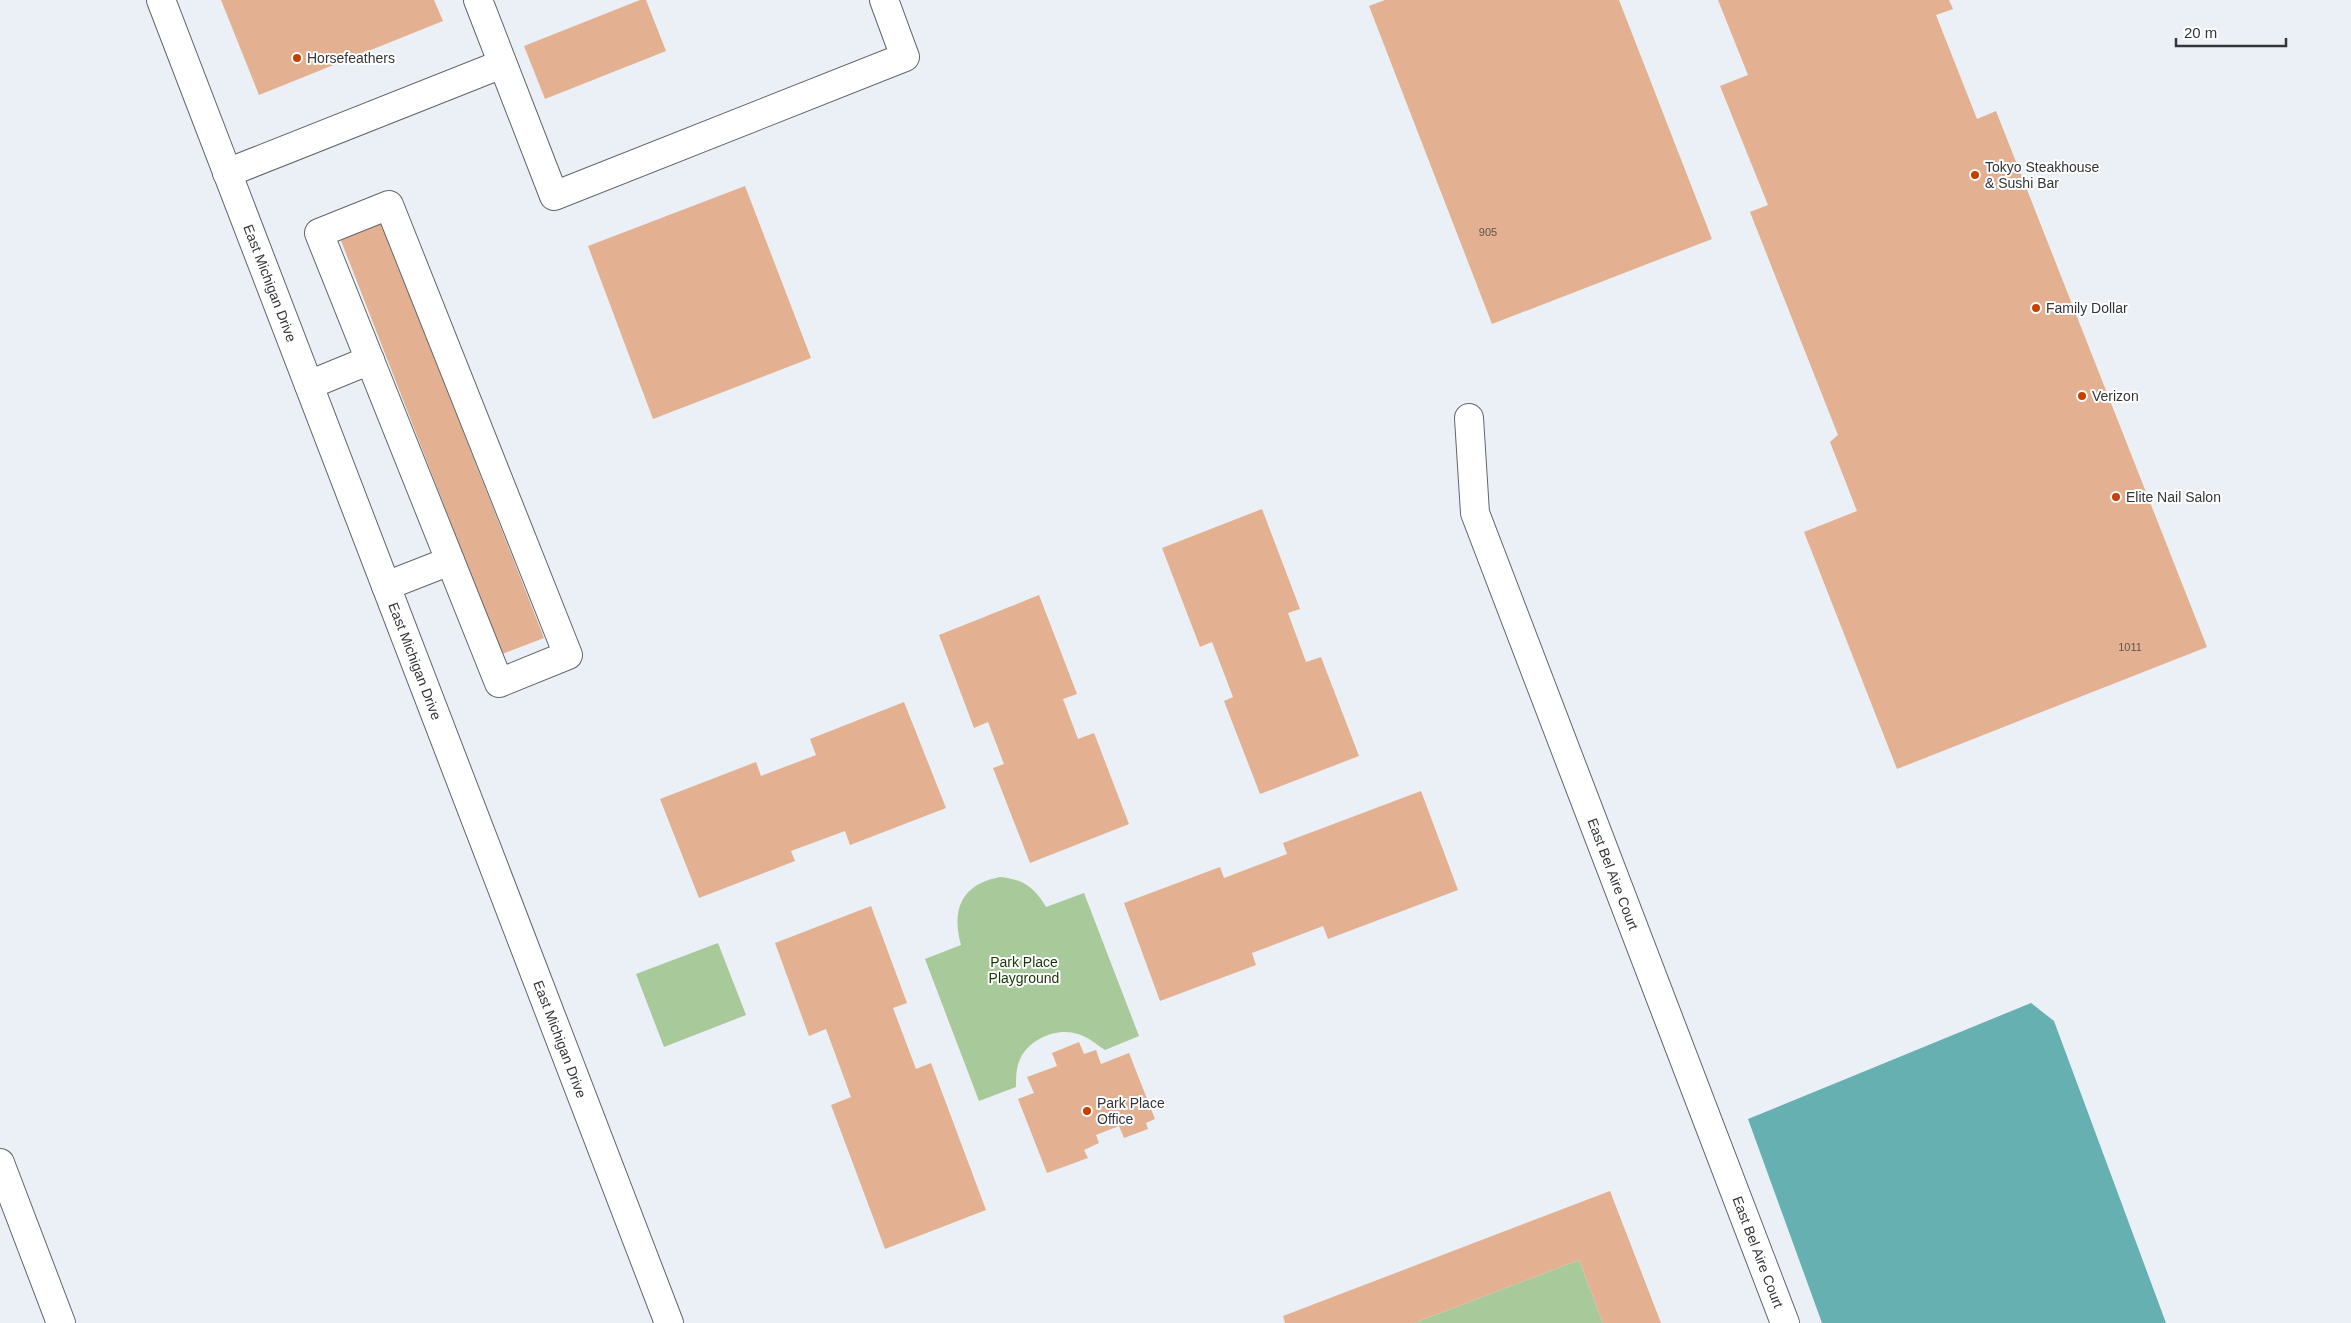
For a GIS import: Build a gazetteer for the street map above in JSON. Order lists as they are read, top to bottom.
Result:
{
  "streets": {
    "street": ["East Michigan Drive", "East Bel Aire Court"]
  },
  "parks": ["Park Place Playground"],
  "places": [
    "Horsefeathers",
    "Tokyo Steakhouse & Sushi Bar",
    "Family Dollar",
    "Verizon",
    "Elite Nail Salon",
    "Park Place Office"
  ],
  "house_numbers": ["905", "1011"],
  "scale_bar": "20 m"
}
